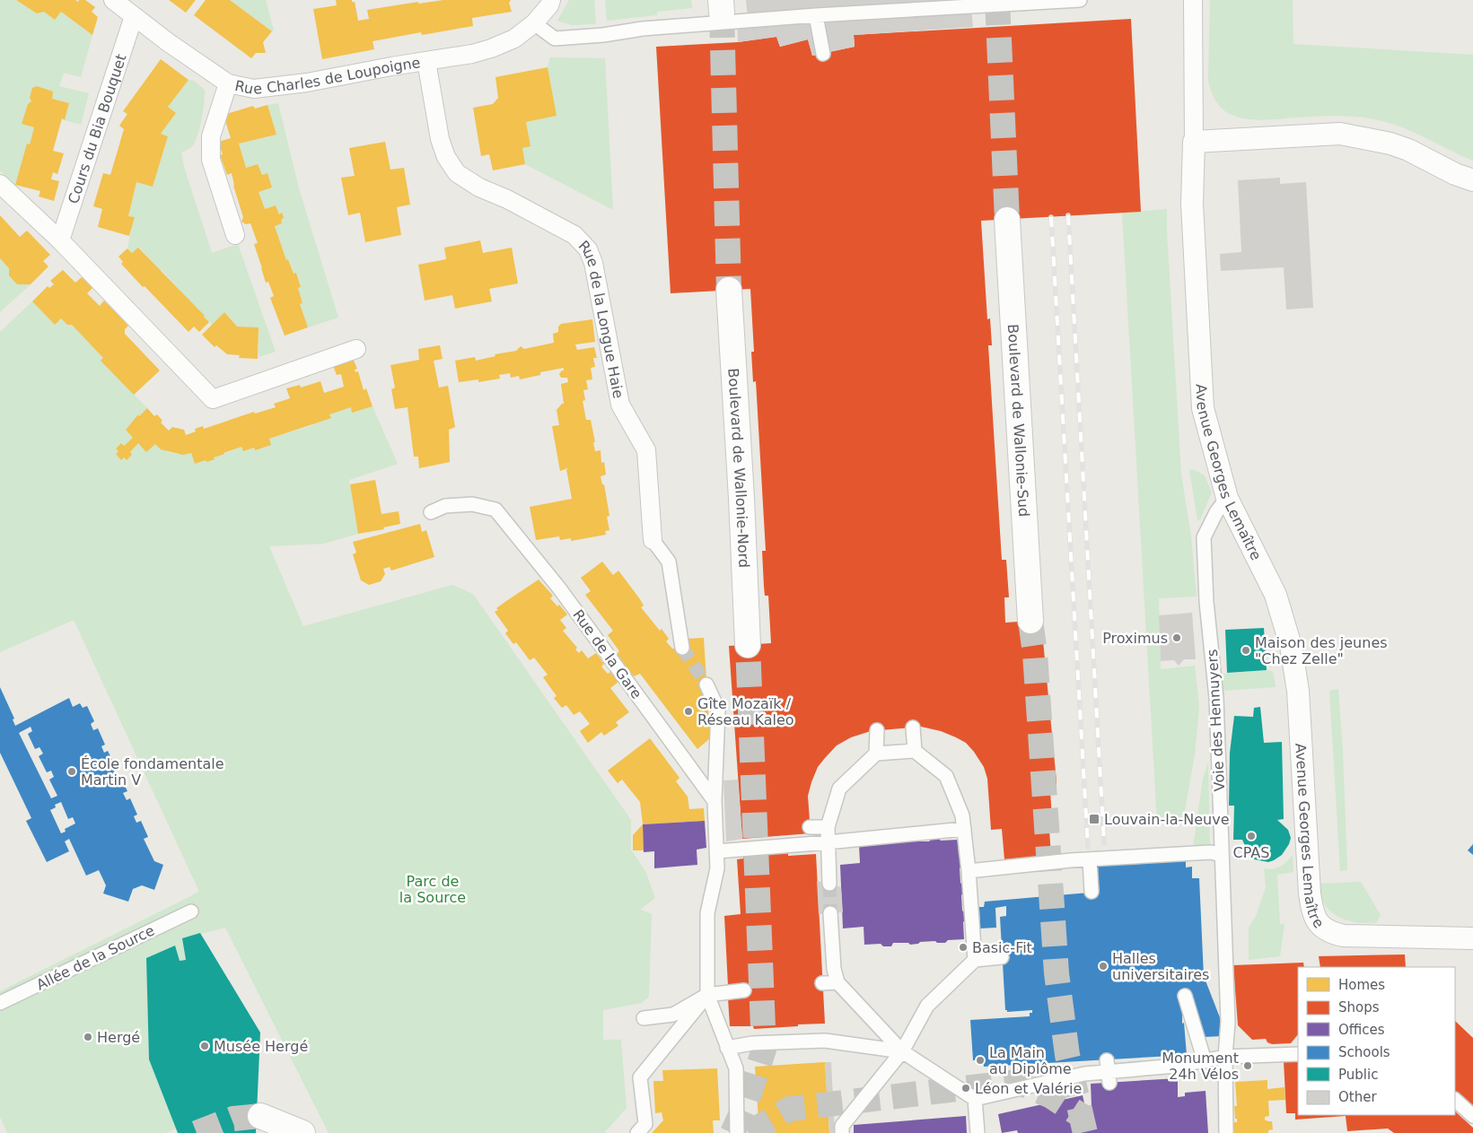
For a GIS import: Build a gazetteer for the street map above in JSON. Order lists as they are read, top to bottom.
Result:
{
  "streets": {
    "main road": ["Boulevard de Wallonie-Sud", "Boulevard de Wallonie-Nord"],
    "street": [
      "Rue Charles de Loupoigne",
      "Cours du Bia Bouquet",
      "Rue de la Longue Haie",
      "Avenue Georges Lemaître",
      "Rue de la Gare",
      "Voie des Hennuyers",
      "Allée de la Source"
    ]
  },
  "crossings": [
    ["Rue Charles de Loupoigne", "Cours du Bia Bouquet"],
    ["Rue Charles de Loupoigne", "Rue de la Longue Haie"],
    ["Avenue Georges Lemaître", "Voie des Hennuyers"]
  ],
  "parks": ["Parc de la Source"],
  "places": {
    "other": [
      "Proximus",
      "Maison des jeunes \"Chez Zelle\"",
      "Gîte Mozaïk / Réseau Kaleo",
      "École fondamentale Martin V",
      "CPAS",
      "Basic-Fit",
      "Halles universitaires",
      "Hergé",
      "Musée Hergé",
      "La Main au Diplôme",
      "Monument 24h Vélos",
      "Léon et Valérie"
    ],
    "transit": ["Louvain-la-Neuve"]
  },
  "legend": [
    "Homes",
    "Shops",
    "Offices",
    "Schools",
    "Public",
    "Other"
  ]
}
